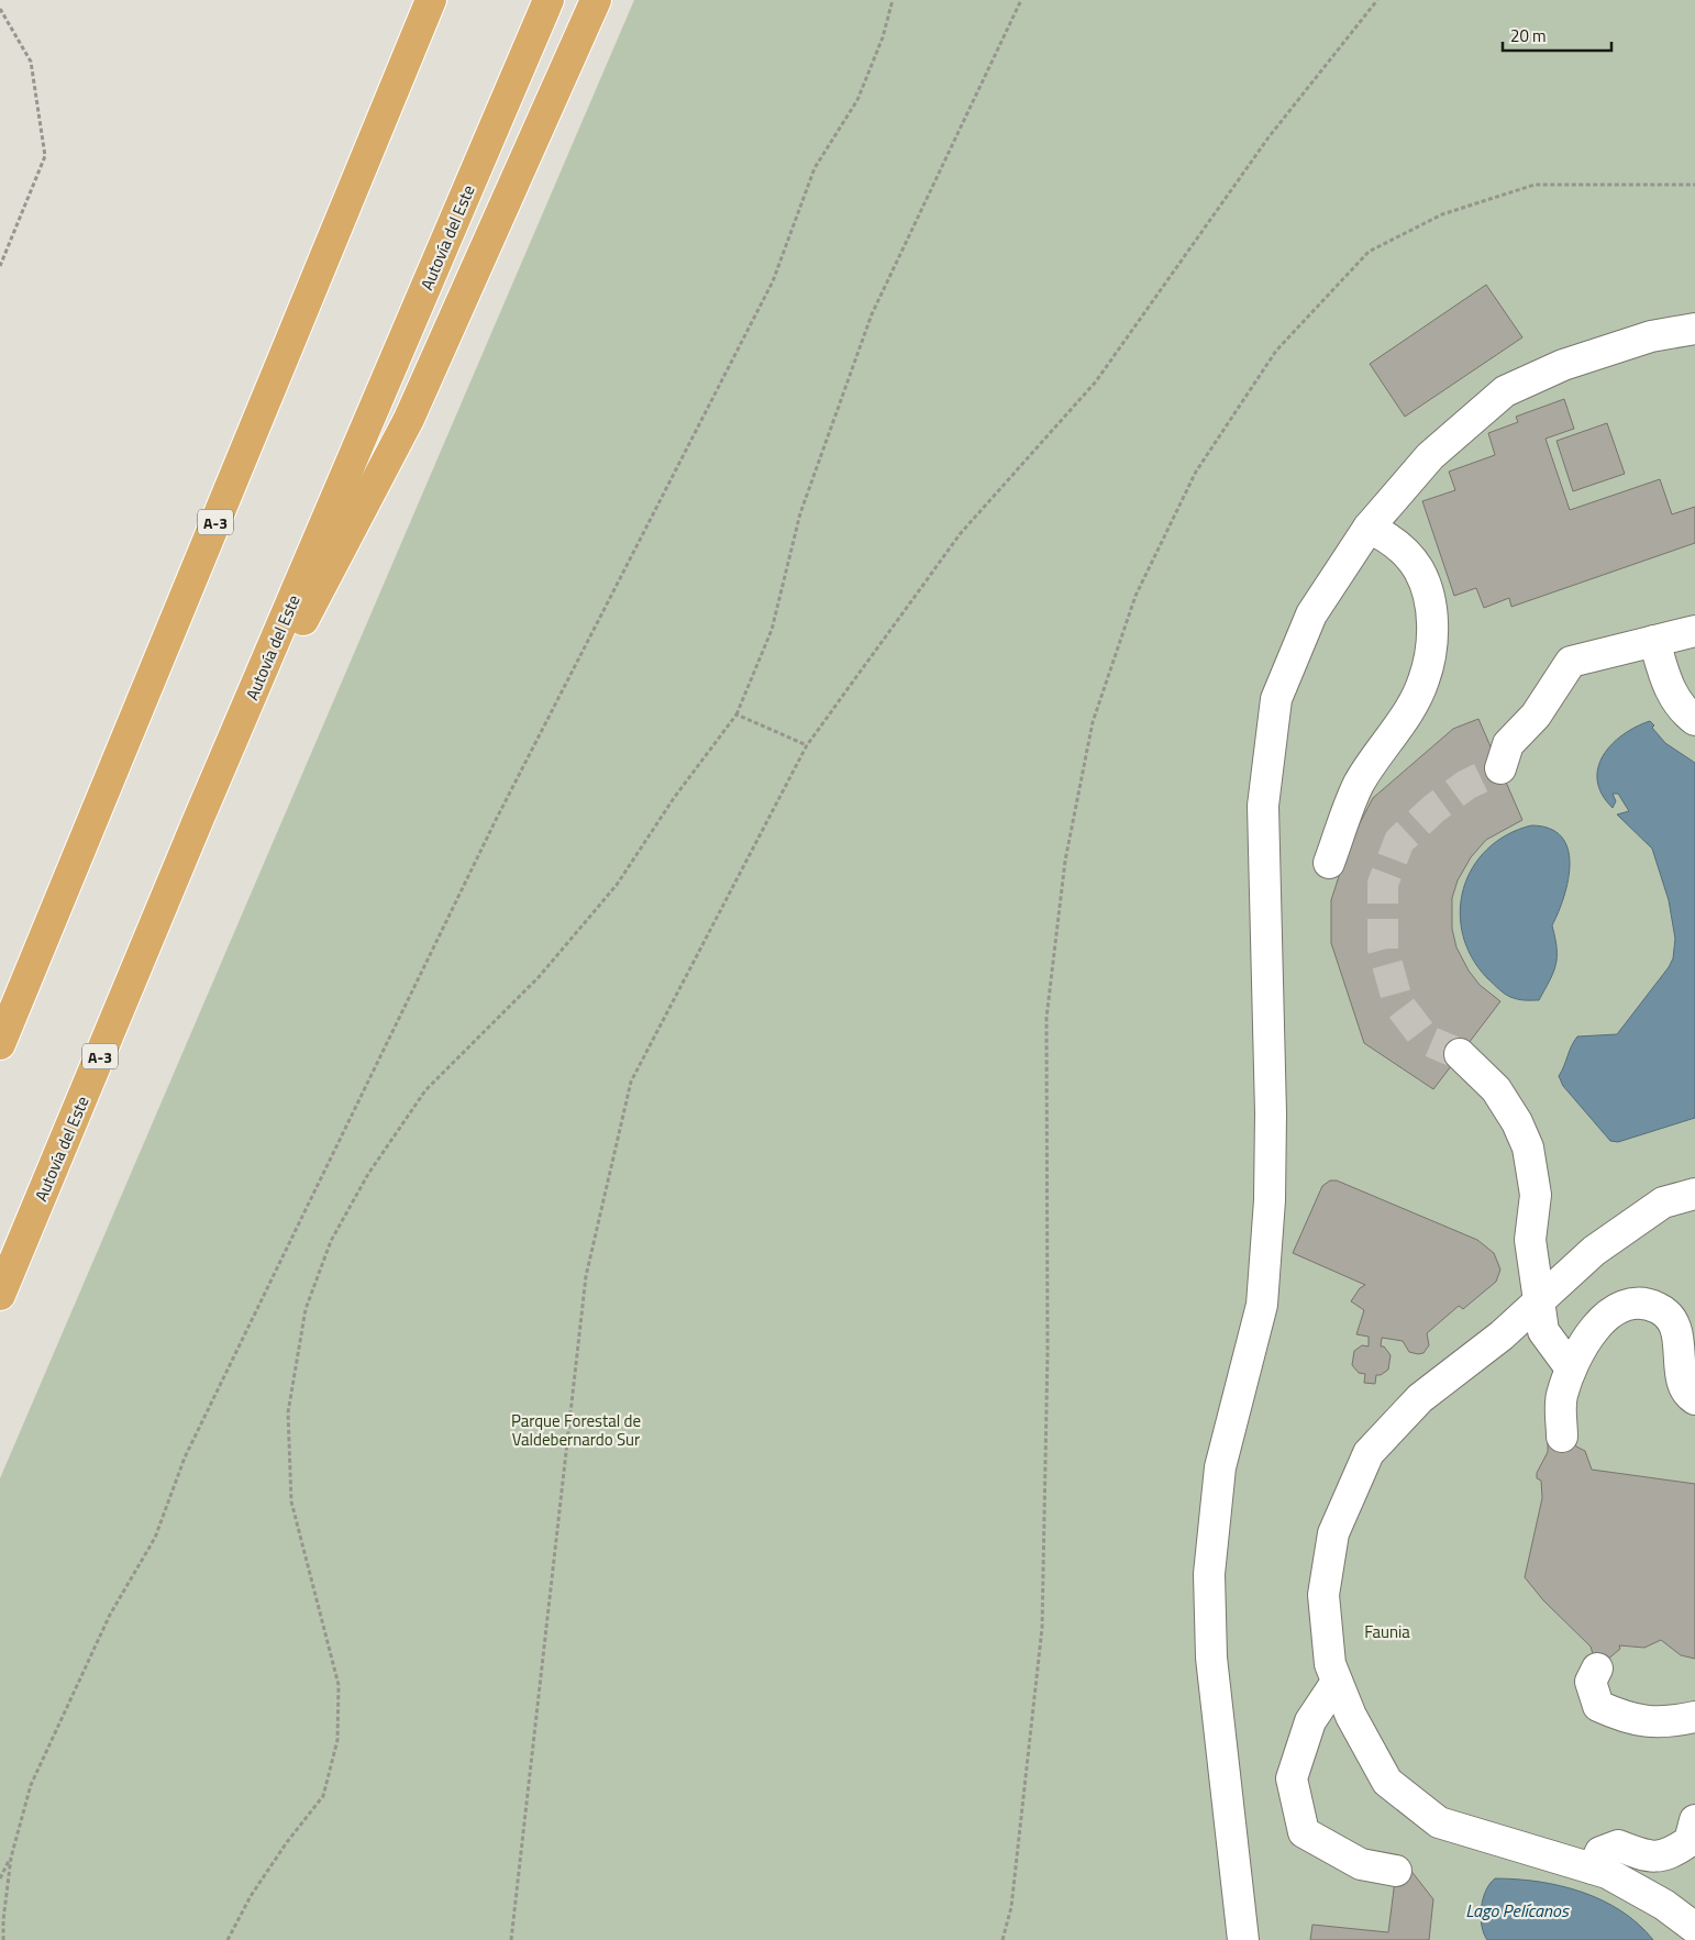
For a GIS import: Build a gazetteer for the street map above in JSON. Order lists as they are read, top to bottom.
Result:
{
  "streets": {
    "highway": ["Autovía del Este", "A-3"]
  },
  "water": ["Lago Pelícanos"],
  "parks": ["Parque Forestal de Valdebernardo Sur", "Faunia"],
  "scale_bar": "20 m"
}
